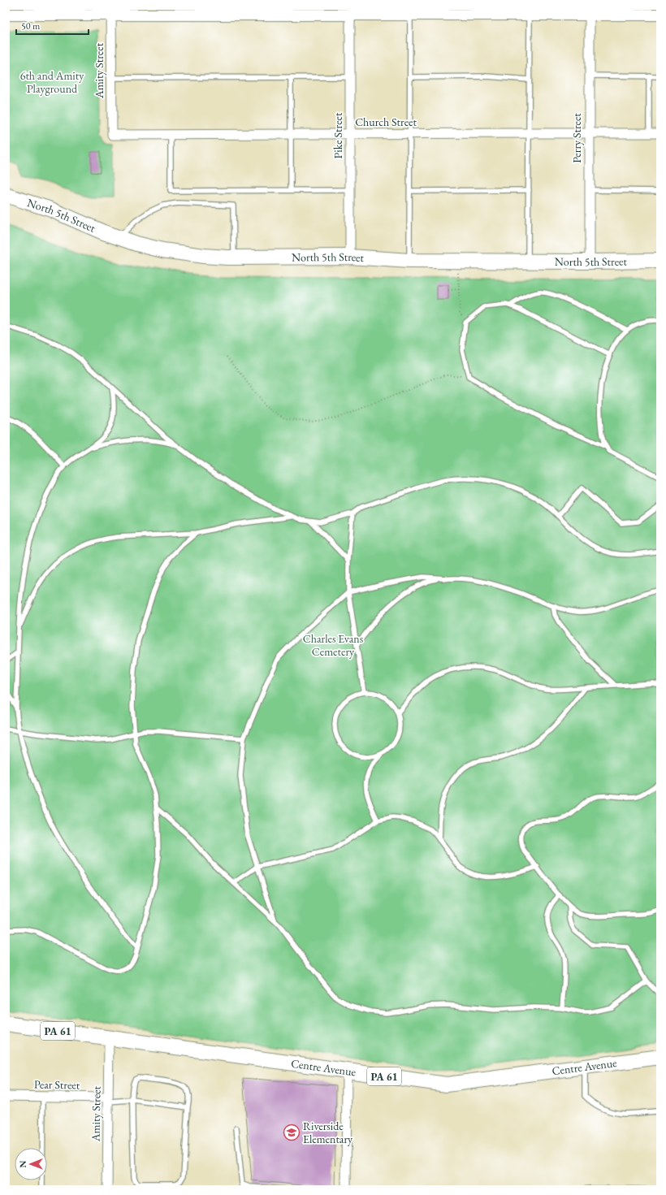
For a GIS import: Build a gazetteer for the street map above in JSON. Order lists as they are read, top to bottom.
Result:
{
  "streets": {
    "main road": ["North 5th Street", "PA 61", "Centre Avenue"],
    "street": [
      "Amity Street",
      "Church Street",
      "Pike Street",
      "Perry Street",
      "Pear Street"
    ]
  },
  "crossings": [
    ["Amity Street", "Church Street"],
    ["Amity Street", "Centre Avenue"],
    ["Amity Street", "Pear Street"],
    ["Church Street", "Pike Street"],
    ["Church Street", "Perry Street"],
    ["Pike Street", "North 5th Street"],
    ["Perry Street", "North 5th Street"]
  ],
  "parks": ["6th and Amity Playground", "Charles Evans Cemetery"],
  "places": {
    "school or university": ["Riverside Elementary"]
  },
  "scale_bar": "50 m",
  "north": "left"
}
